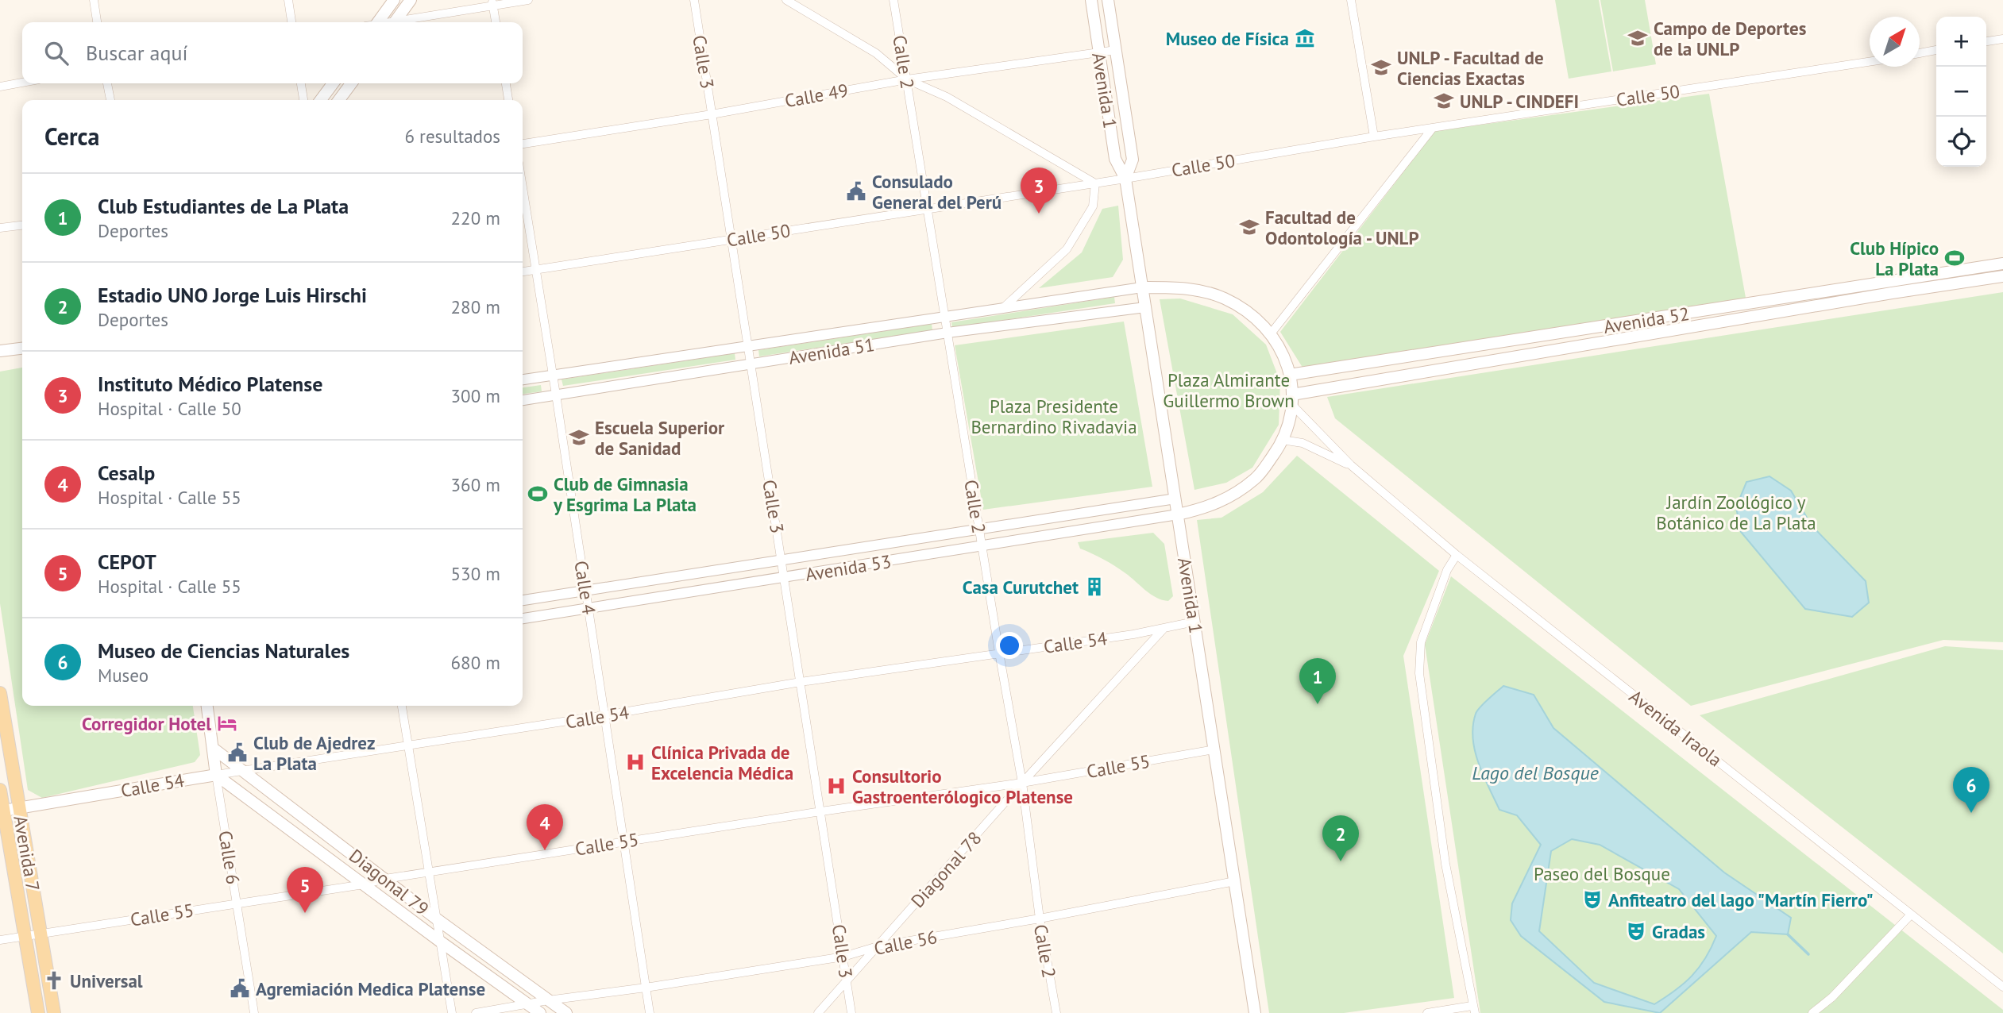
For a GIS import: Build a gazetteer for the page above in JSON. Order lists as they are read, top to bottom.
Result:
{
  "streets": {
    "main road": [
      "Avenida 1",
      "Avenida 52",
      "Calle 54",
      "Avenida 7",
      "Calle 6",
      "Diagonal 79"
    ],
    "street": [
      "Calle 3",
      "Calle 2",
      "Calle 49",
      "Calle 50",
      "Avenida 51",
      "Avenida 53",
      "Calle 4",
      "Avenida Iraola",
      "Calle 55",
      "Diagonal 78",
      "Calle 56"
    ]
  },
  "crossings": [
    ["Calle 3", "Calle 49"],
    ["Calle 3", "Calle 50"],
    ["Calle 3", "Avenida 51"],
    ["Calle 3", "Avenida 53"],
    ["Calle 3", "Calle 54"],
    ["Calle 3", "Calle 55"],
    ["Calle 3", "Diagonal 78"],
    ["Calle 3", "Calle 56"],
    ["Calle 2", "Calle 49"],
    ["Calle 2", "Calle 50"],
    ["Calle 2", "Avenida 51"],
    ["Calle 2", "Avenida 53"],
    ["Calle 2", "Calle 54"],
    ["Calle 2", "Calle 55"],
    ["Calle 2", "Diagonal 78"],
    ["Calle 2", "Calle 56"],
    ["Avenida 1", "Calle 49"],
    ["Avenida 1", "Calle 50"],
    ["Avenida 1", "Avenida 51"],
    ["Avenida 1", "Avenida 53"],
    ["Avenida 1", "Calle 54"],
    ["Avenida 1", "Calle 55"],
    ["Avenida 1", "Calle 56"],
    ["Calle 50", "Calle 4"],
    ["Avenida 52", "Avenida Iraola"],
    ["Avenida 51", "Calle 4"],
    ["Avenida 53", "Calle 4"],
    ["Calle 4", "Calle 54"],
    ["Calle 4", "Calle 55"],
    ["Calle 4", "Calle 56"],
    ["Calle 54", "Avenida 7"],
    ["Calle 54", "Calle 6"],
    ["Calle 54", "Diagonal 78"],
    ["Calle 54", "Diagonal 79"],
    ["Calle 55", "Avenida 7"],
    ["Calle 55", "Calle 6"],
    ["Calle 55", "Diagonal 78"],
    ["Calle 55", "Diagonal 79"],
    ["Calle 6", "Diagonal 79"],
    ["Diagonal 78", "Calle 56"],
    ["Diagonal 79", "Calle 56"]
  ],
  "water": ["Lago del Bosque"],
  "parks": [
    "Plaza Almirante Guillermo Brown",
    "Plaza Presidente Bernardino Rivadavia",
    "Jardín Zoológico y Botánico de La Plata",
    "Paseo del Bosque"
  ],
  "places": {
    "museum": ["Museo de Física"],
    "school or university": [
      "Campo de Deportes de la UNLP",
      "UNLP - Facultad de Ciencias Exactas",
      "UNLP - CINDEFI",
      "Facultad de Odontología - UNLP",
      "Escuela Superior de Sanidad"
    ],
    "public building": ["Consulado General del Perú", "Club de Ajedrez La Plata", "Agremiación Medica Platense"],
    "sports": ["Club Hípico La Plata", "Club de Gimnasia y Esgrima La Plata"],
    "building": ["Casa Curutchet"],
    "hotel": ["Corregidor Hotel"],
    "hospital": ["Clínica Privada de Excelencia Médica", "Consultorio Gastroenterólogico Platense"],
    "theatre": ["Anfiteatro del lago \"Martín Fierro\"", "Gradas"],
    "church": ["Universal"]
  },
  "north": "top right",
  "page": {
    "map_buttons": ["+", "−"],
    "search": "Buscar aquí",
    "heading": ["Cerca", "6 resultados"],
    "pins": [
      "3",
      "1",
      "6",
      "4",
      "2",
      "5"
    ],
    "list": [
      {
        "mark": "1",
        "name": "Club Estudiantes de La Plata",
        "note": "Deportes",
        "value": "220 m"
      },
      {
        "mark": "2",
        "name": "Estadio UNO Jorge Luis Hirschi",
        "note": "Deportes",
        "value": "280 m"
      },
      {
        "mark": "3",
        "name": "Instituto Médico Platense",
        "note": "Hospital · Calle 50",
        "value": "300 m"
      },
      {
        "mark": "4",
        "name": "Cesalp",
        "note": "Hospital · Calle 55",
        "value": "360 m"
      },
      {
        "mark": "5",
        "name": "CEPOT",
        "note": "Hospital · Calle 55",
        "value": "530 m"
      },
      {
        "mark": "6",
        "name": "Museo de Ciencias Naturales",
        "note": "Museo",
        "value": "680 m"
      }
    ]
  }
}
